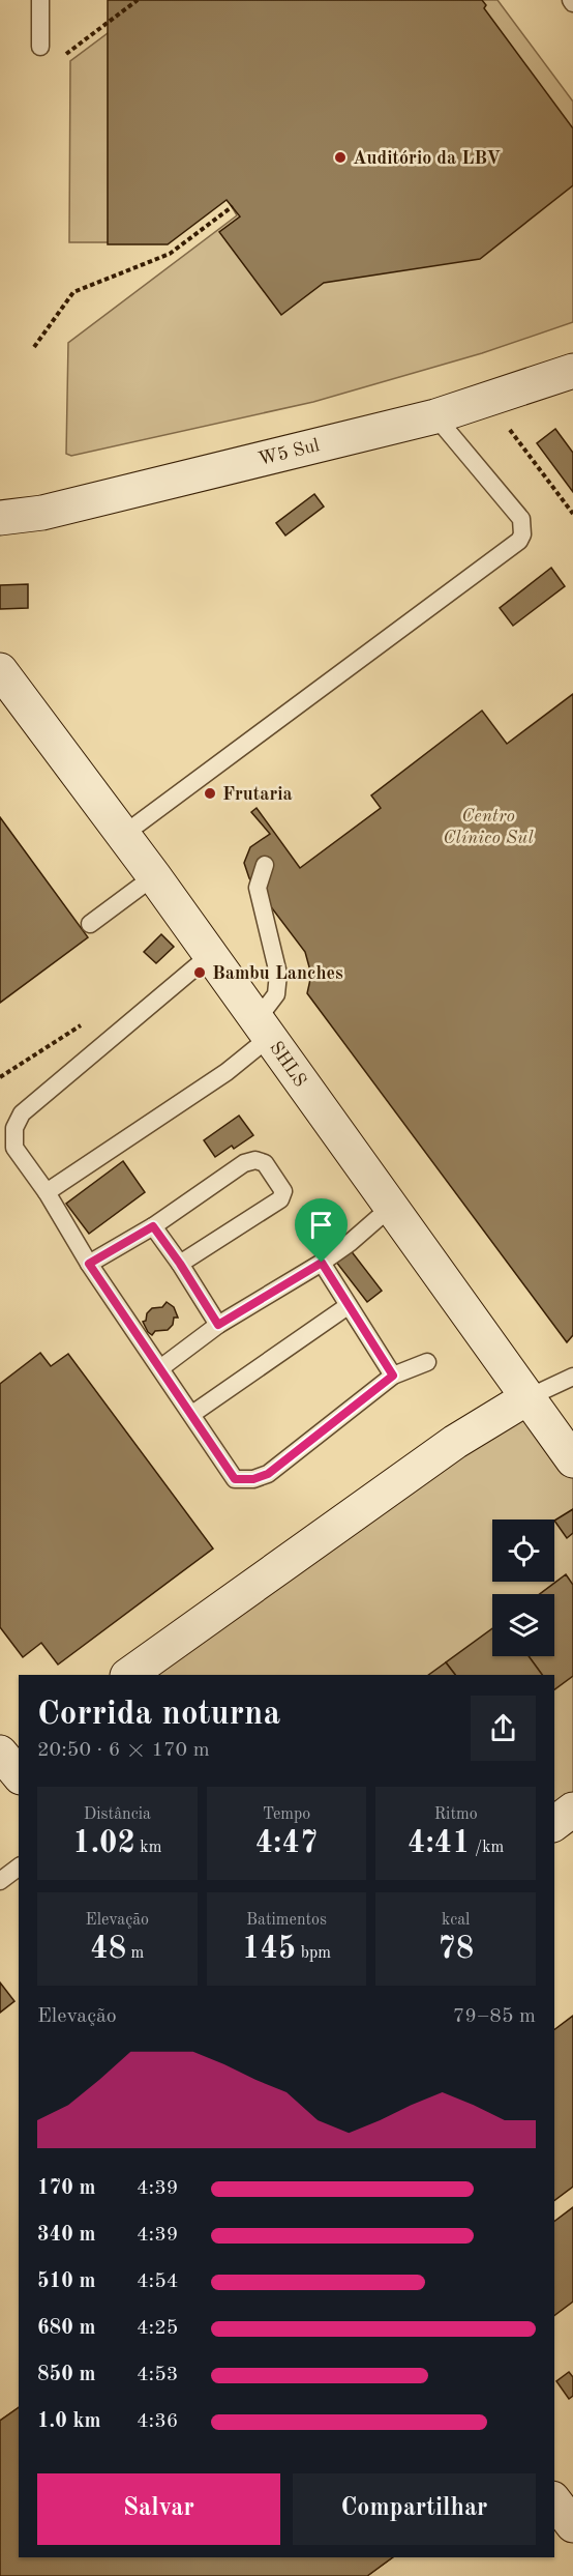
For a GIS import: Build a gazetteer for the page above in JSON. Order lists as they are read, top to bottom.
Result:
{
  "streets": {
    "street": ["W5 Sul", "SHLS"]
  },
  "parks": ["Centro Clínico Sul"],
  "places": ["Auditório da LBV", "Frutaria", "Bambu Lanches"],
  "page": {
    "heading": ["Corrida noturna", "20:50 · 6 × 170 m"],
    "stats": [
      ["Distância", "1.02 km"],
      ["Tempo", "4:47"],
      ["Ritmo", "4:41 /km"],
      ["Elevação", "48 m"],
      ["Batimentos", "145 bpm"],
      ["kcal", "78"]
    ],
    "chart": ["Elevação", "79–85 m"],
    "list": [
      {
        "name": "170 m",
        "note": "4:39"
      },
      {
        "name": "340 m",
        "note": "4:39"
      },
      {
        "name": "510 m",
        "note": "4:54"
      },
      {
        "name": "680 m",
        "note": "4:25"
      },
      {
        "name": "850 m",
        "note": "4:53"
      },
      {
        "name": "1.0 km",
        "note": "4:36"
      }
    ],
    "buttons": ["Salvar", "Compartilhar"]
  }
}
